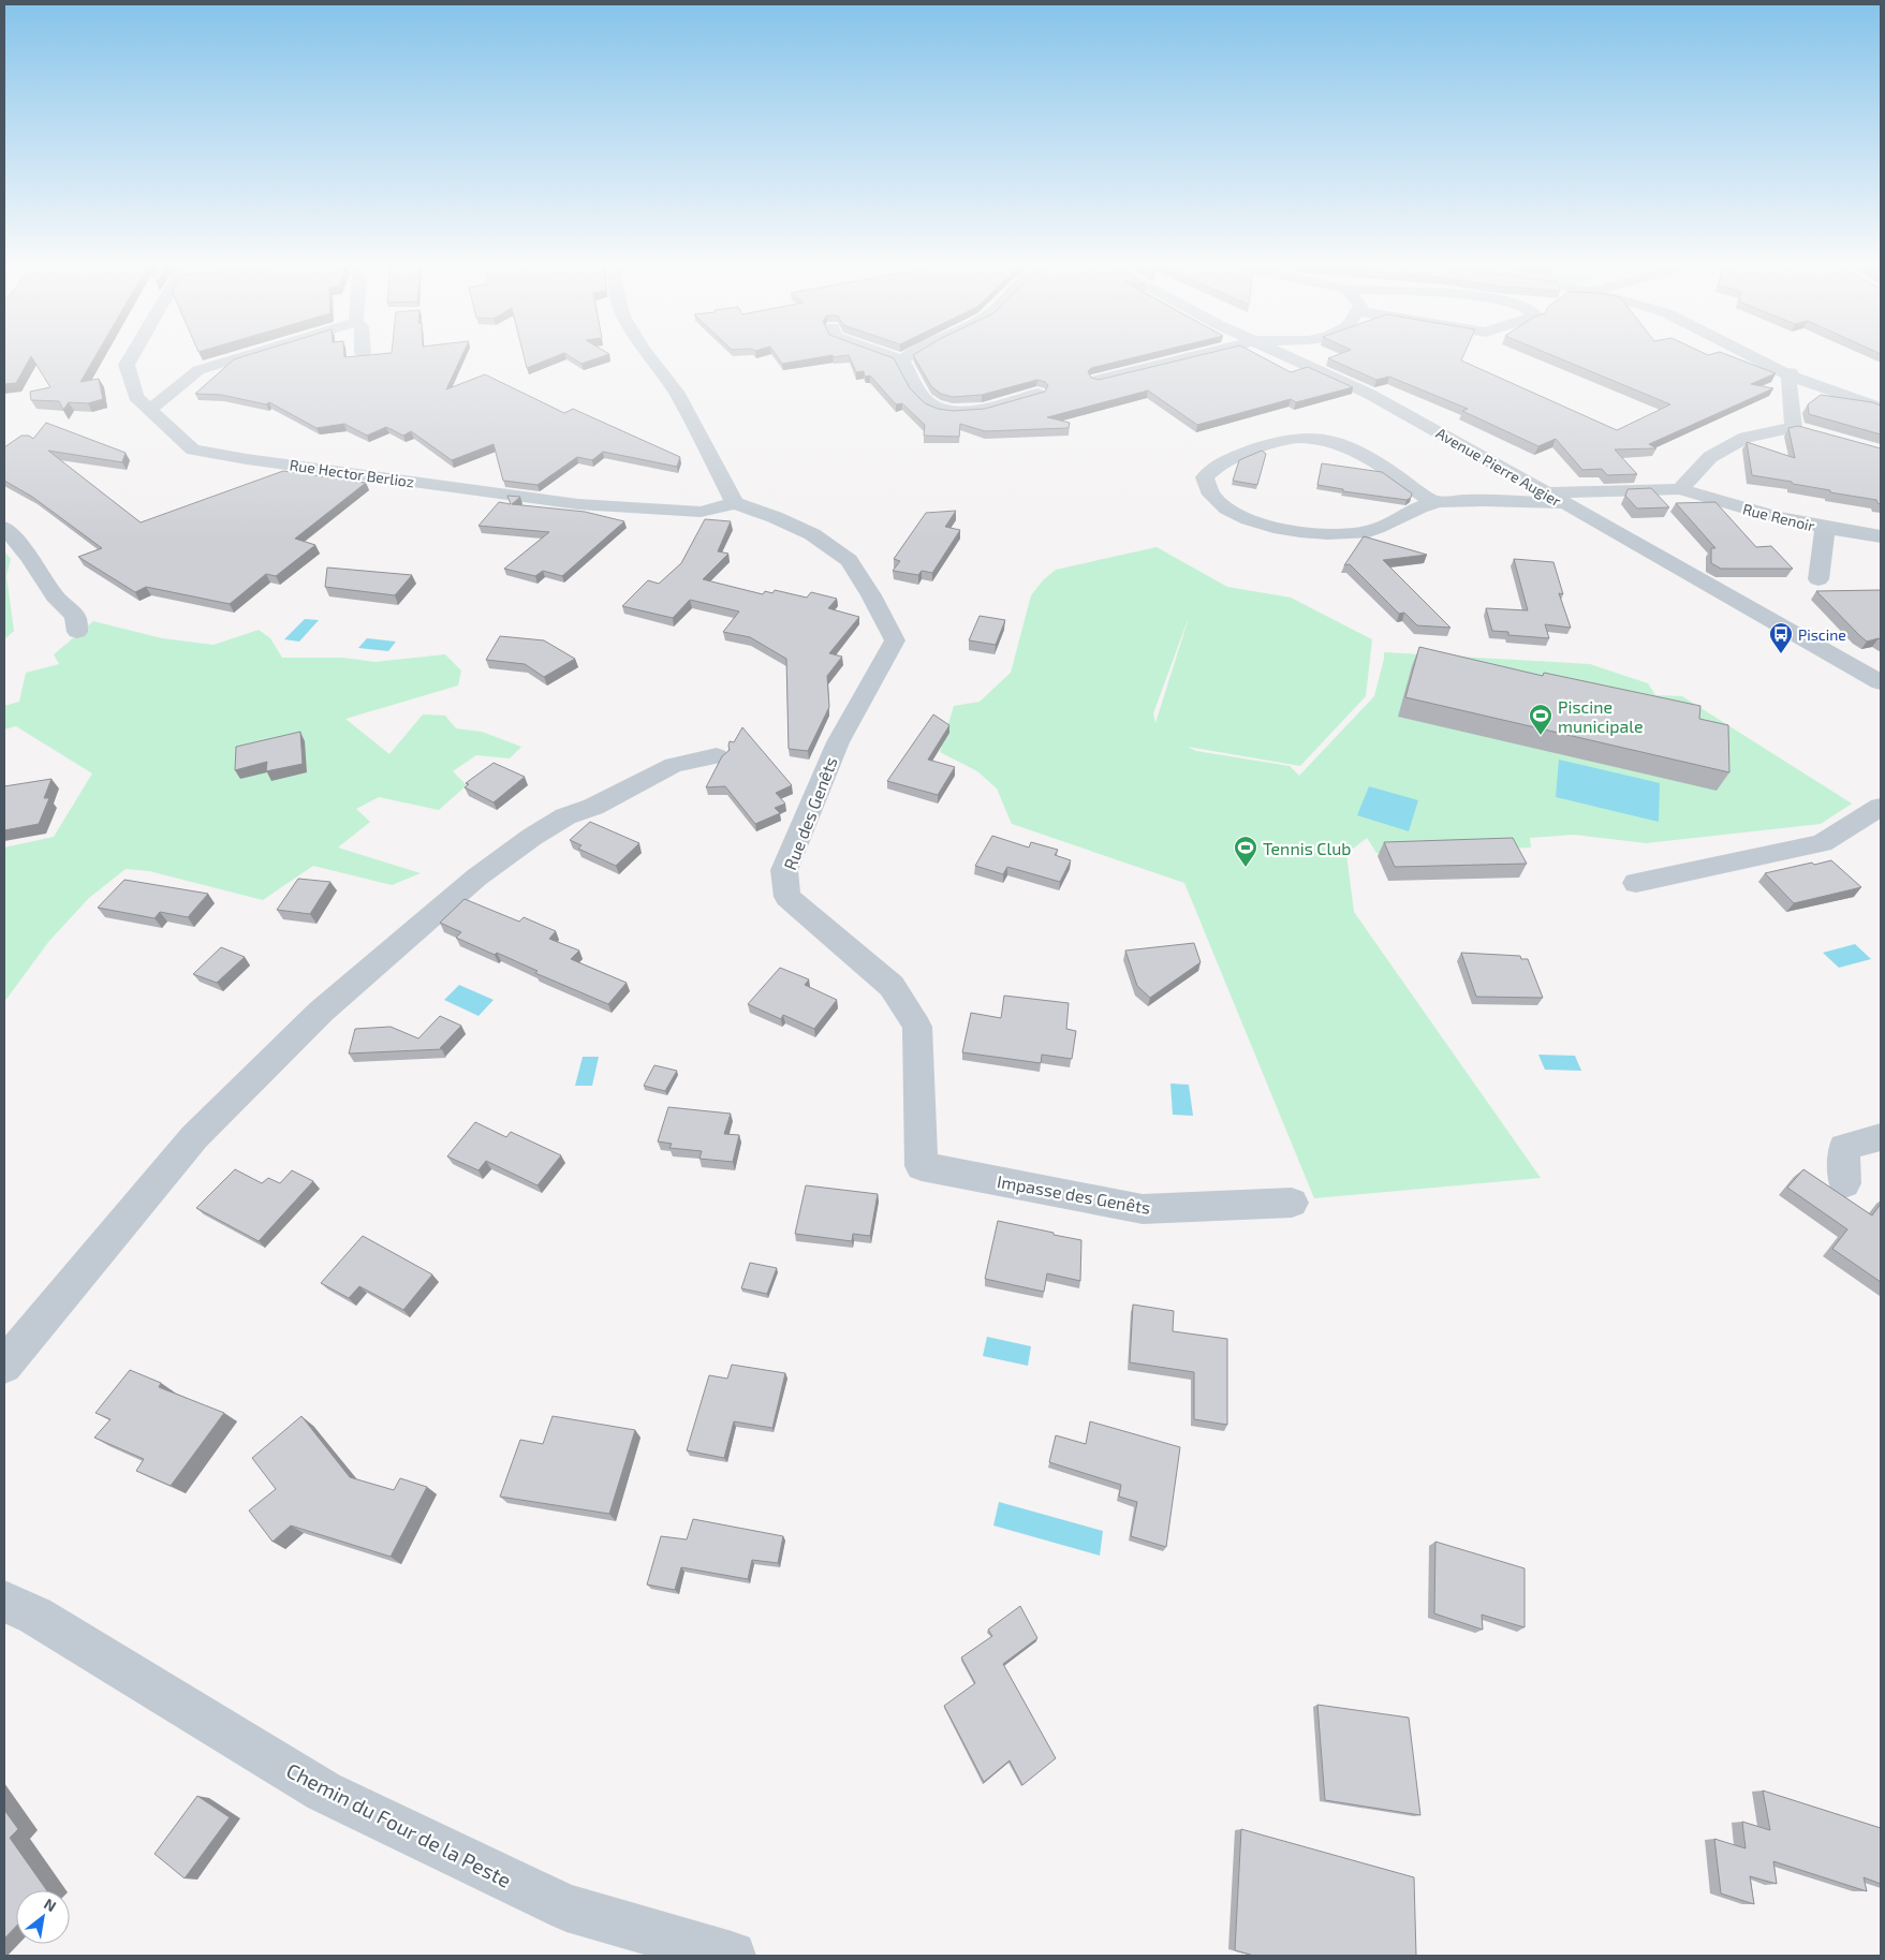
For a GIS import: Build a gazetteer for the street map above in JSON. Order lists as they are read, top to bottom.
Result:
{
  "streets": {
    "street": [
      "Avenue Pierre Augier",
      "Rue Hector Berlioz",
      "Rue Renoir",
      "Rue des Genêts",
      "Impasse des Genêts",
      "Chemin du Four de la Peste"
    ]
  },
  "crossings": [
    ["Avenue Pierre Augier", "Rue Renoir"],
    ["Rue Hector Berlioz", "Rue des Genêts"],
    ["Rue des Genêts", "Impasse des Genêts"]
  ],
  "places": {
    "bus stop": ["Piscine"],
    "sports": ["Piscine municipale", "Tennis Club"]
  },
  "north": "top right"
}
